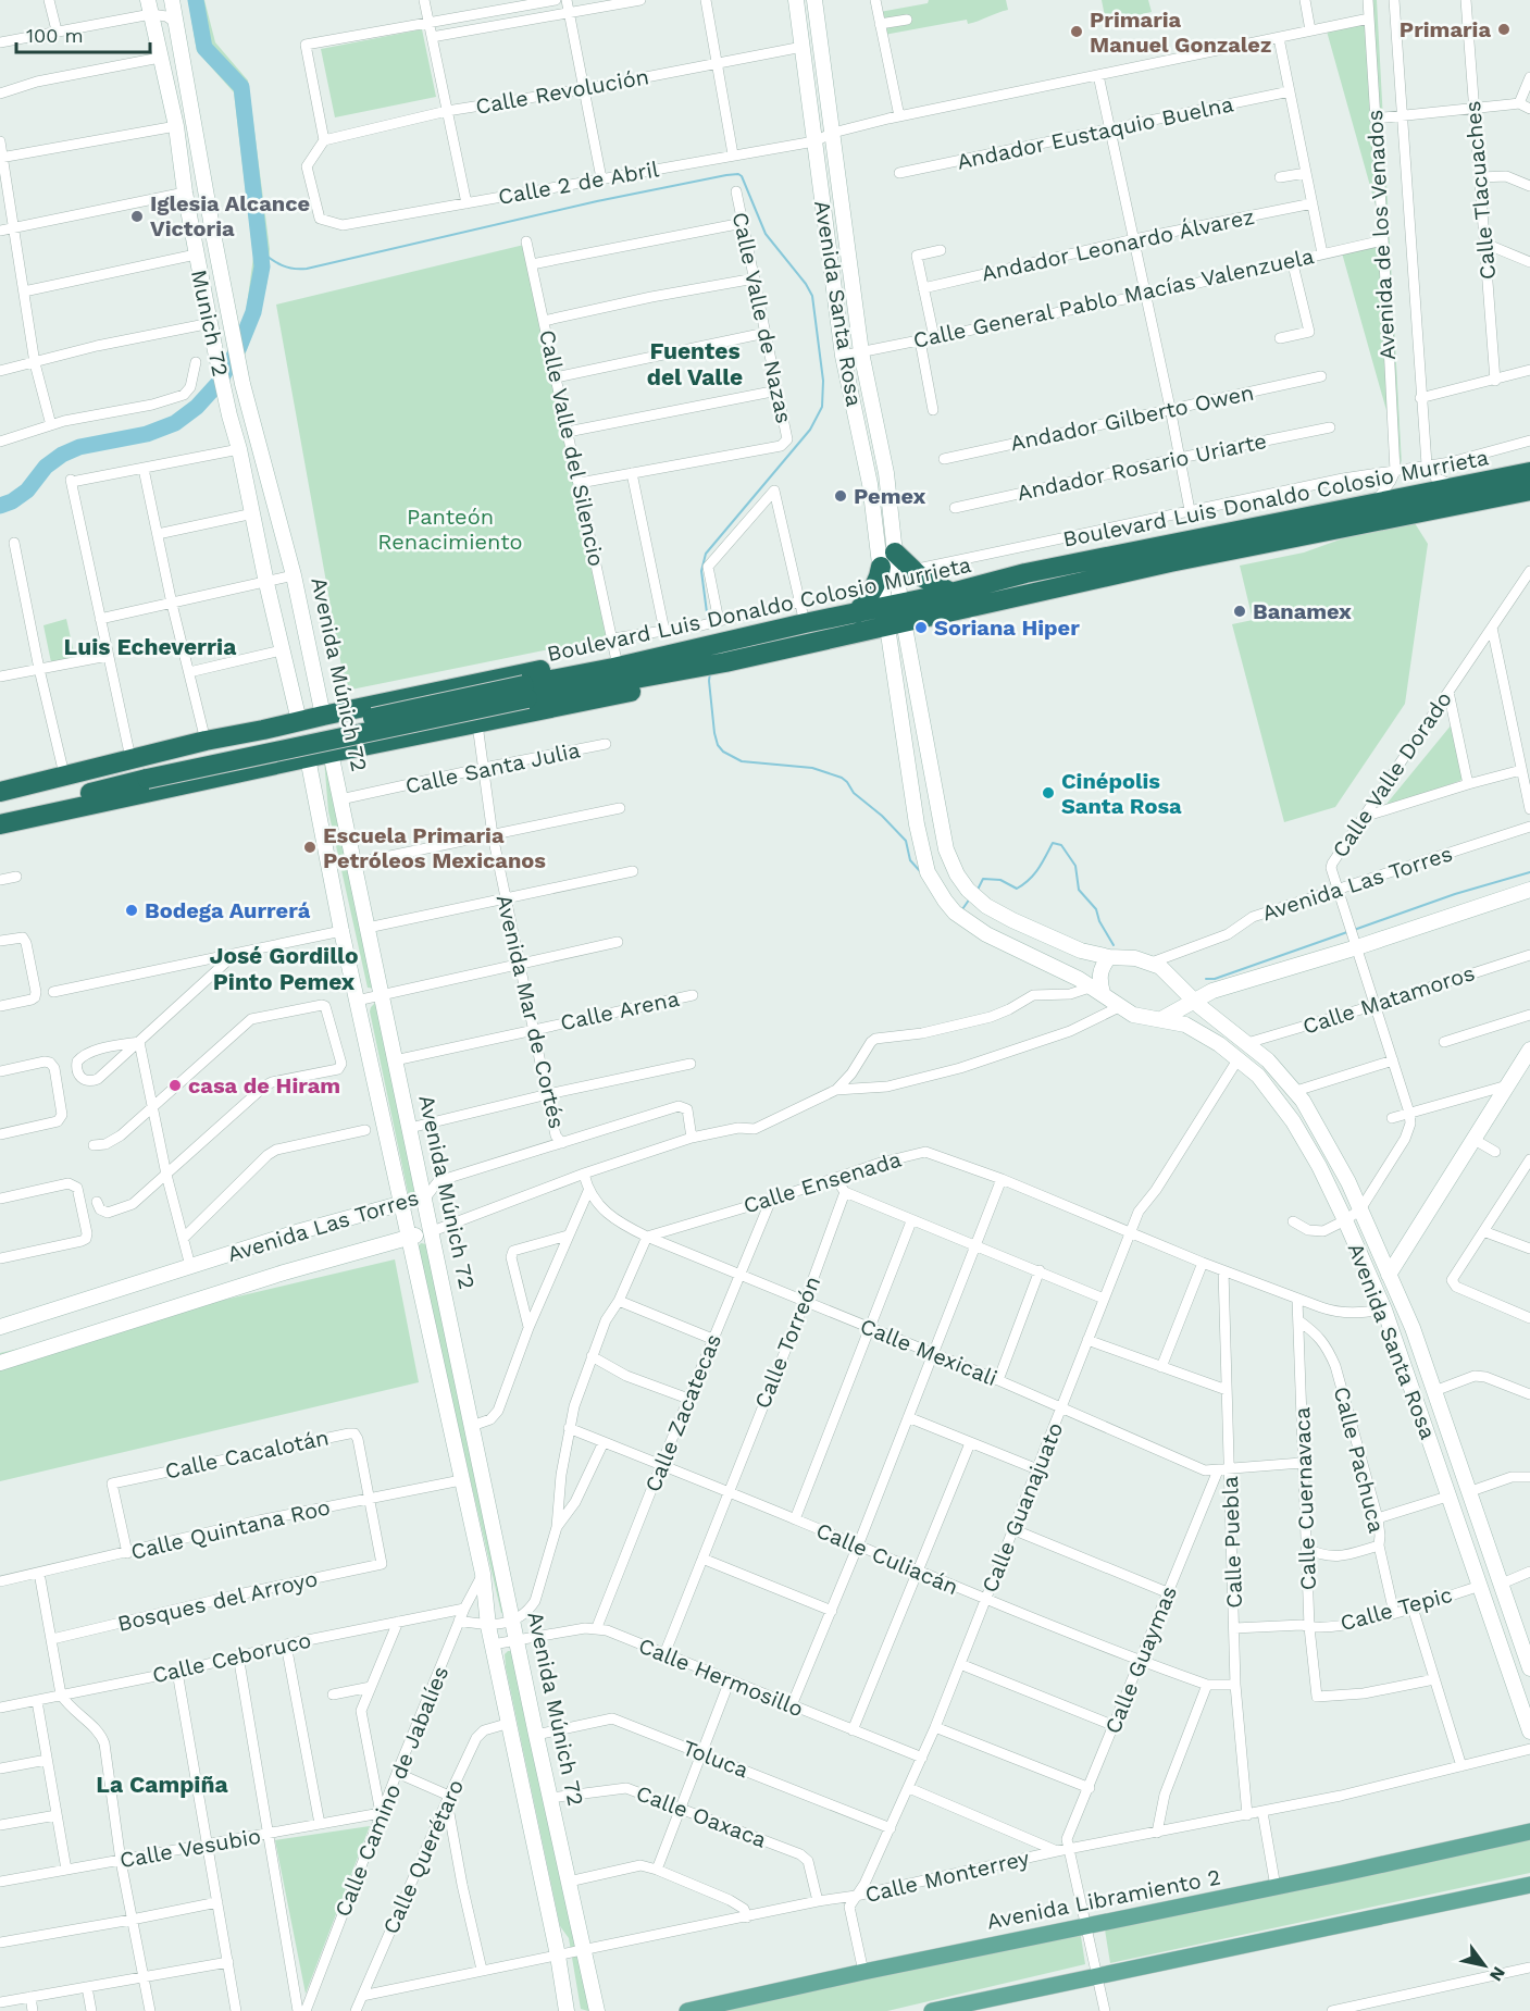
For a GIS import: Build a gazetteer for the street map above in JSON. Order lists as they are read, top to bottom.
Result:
{
  "streets": {
    "highway": ["Boulevard Luis Donaldo Colosio Murrieta", "Avenida Múnich 72"],
    "main road": [
      "Avenida Santa Rosa",
      "Munich 72",
      "Avenida Las Torres",
      "Avenida Libramiento 2"
    ],
    "street": [
      "Calle Revolución",
      "Andador Eustaquio Buelna",
      "Calle 2 de Abril",
      "Calle Tlacuaches",
      "Avenida de los Venados",
      "Andador Leonardo Álvarez",
      "Calle General Pablo Macías Valenzuela",
      "Calle Valle de Nazas",
      "Andador Gilberto Owen",
      "Calle Valle del Silencio",
      "Andador Rosario Uriarte",
      "Calle Santa Julia",
      "Calle Valle Dorado",
      "Calle Matamoros",
      "Calle Arena",
      "Avenida Mar de Cortés",
      "Calle Ensenada",
      "Calle Torreón",
      "Calle Mexicali",
      "Calle Zacatecas",
      "Calle Cacalotán",
      "Calle Pachuca",
      "Calle Cuernavaca",
      "Calle Guanajuato",
      "Calle Quintana Roo",
      "Calle Puebla",
      "Calle Culiacán",
      "Bosques del Arroyo",
      "Calle Tepic",
      "Calle Ceboruco",
      "Calle Guaymas",
      "Calle Hermosillo",
      "Toluca",
      "Calle Camino de Jabalíes",
      "Calle Oaxaca",
      "Calle Vesubio",
      "Calle Querétaro",
      "Calle Monterrey"
    ]
  },
  "crossings": [
    ["Calle Revolución", "Calle 2 de Abril"],
    ["Calle Revolución", "Avenida Santa Rosa"],
    ["Calle 2 de Abril", "Avenida de los Venados"],
    ["Calle 2 de Abril", "Avenida Santa Rosa"],
    ["Avenida de los Venados", "Calle General Pablo Macías Valenzuela"],
    ["Calle General Pablo Macías Valenzuela", "Avenida Santa Rosa"],
    ["Avenida Santa Rosa", "Boulevard Luis Donaldo Colosio Murrieta"],
    ["Avenida Santa Rosa", "Avenida Las Torres"],
    ["Avenida Santa Rosa", "Calle Matamoros"],
    ["Avenida Santa Rosa", "Calle Ensenada"],
    ["Avenida Santa Rosa", "Calle Guanajuato"],
    ["Avenida Santa Rosa", "Calle Tepic"],
    ["Munich 72", "Avenida Múnich 72"],
    ["Avenida Múnich 72", "Calle Santa Julia"],
    ["Avenida Múnich 72", "Avenida Las Torres"],
    ["Avenida Múnich 72", "Calle Arena"],
    ["Avenida Múnich 72", "Toluca"],
    ["Avenida Múnich 72", "Calle Oaxaca"],
    ["Avenida Múnich 72", "Calle Monterrey"],
    ["Calle Santa Julia", "Avenida Mar de Cortés"],
    ["Calle Valle Dorado", "Avenida Las Torres"],
    ["Calle Valle Dorado", "Calle Matamoros"],
    ["Avenida Las Torres", "Avenida Mar de Cortés"],
    ["Calle Arena", "Avenida Mar de Cortés"],
    ["Calle Ensenada", "Calle Mexicali"],
    ["Calle Ensenada", "Calle Zacatecas"],
    ["Calle Ensenada", "Calle Cuernavaca"],
    ["Calle Ensenada", "Calle Guanajuato"],
    ["Calle Ensenada", "Calle Puebla"],
    ["Calle Torreón", "Calle Mexicali"],
    ["Calle Torreón", "Calle Culiacán"],
    ["Calle Torreón", "Calle Hermosillo"],
    ["Calle Mexicali", "Calle Zacatecas"],
    ["Calle Mexicali", "Calle Cuernavaca"],
    ["Calle Mexicali", "Calle Guanajuato"],
    ["Calle Mexicali", "Calle Puebla"],
    ["Calle Mexicali", "Calle Guaymas"],
    ["Calle Zacatecas", "Calle Culiacán"],
    ["Calle Zacatecas", "Calle Hermosillo"],
    ["Calle Cacalotán", "Calle Quintana Roo"],
    ["Calle Cacalotán", "Bosques del Arroyo"],
    ["Calle Pachuca", "Calle Cuernavaca"],
    ["Calle Pachuca", "Calle Tepic"],
    ["Calle Cuernavaca", "Calle Tepic"],
    ["Calle Guanajuato", "Calle Culiacán"],
    ["Calle Guanajuato", "Calle Hermosillo"],
    ["Calle Guanajuato", "Toluca"],
    ["Calle Guanajuato", "Calle Monterrey"],
    ["Calle Guanajuato", "Avenida Libramiento 2"],
    ["Calle Quintana Roo", "Bosques del Arroyo"],
    ["Calle Puebla", "Calle Culiacán"],
    ["Calle Puebla", "Calle Tepic"],
    ["Calle Puebla", "Calle Monterrey"],
    ["Calle Culiacán", "Calle Guaymas"],
    ["Calle Ceboruco", "Calle Camino de Jabalíes"],
    ["Calle Guaymas", "Calle Monterrey"],
    ["Calle Camino de Jabalíes", "Calle Vesubio"],
    ["Calle Oaxaca", "Calle Monterrey"],
    ["Calle Querétaro", "Calle Monterrey"]
  ],
  "districts": [
    "Fuentes del Valle",
    "Luis Echeverria",
    "José Gordillo Pinto Pemex",
    "La Campiña"
  ],
  "parks": ["Panteón Renacimiento"],
  "places": [
    "Primaria",
    "Primaria Manuel Gonzalez",
    "Iglesia Alcance Victoria",
    "Pemex",
    "Banamex",
    "Soriana Hiper",
    "Cinépolis Santa Rosa",
    "Escuela Primaria Petróleos Mexicanos",
    "Bodega Aurrerá",
    "casa de Hiram"
  ],
  "scale_bar": "100 m",
  "north": "bottom right"
}
